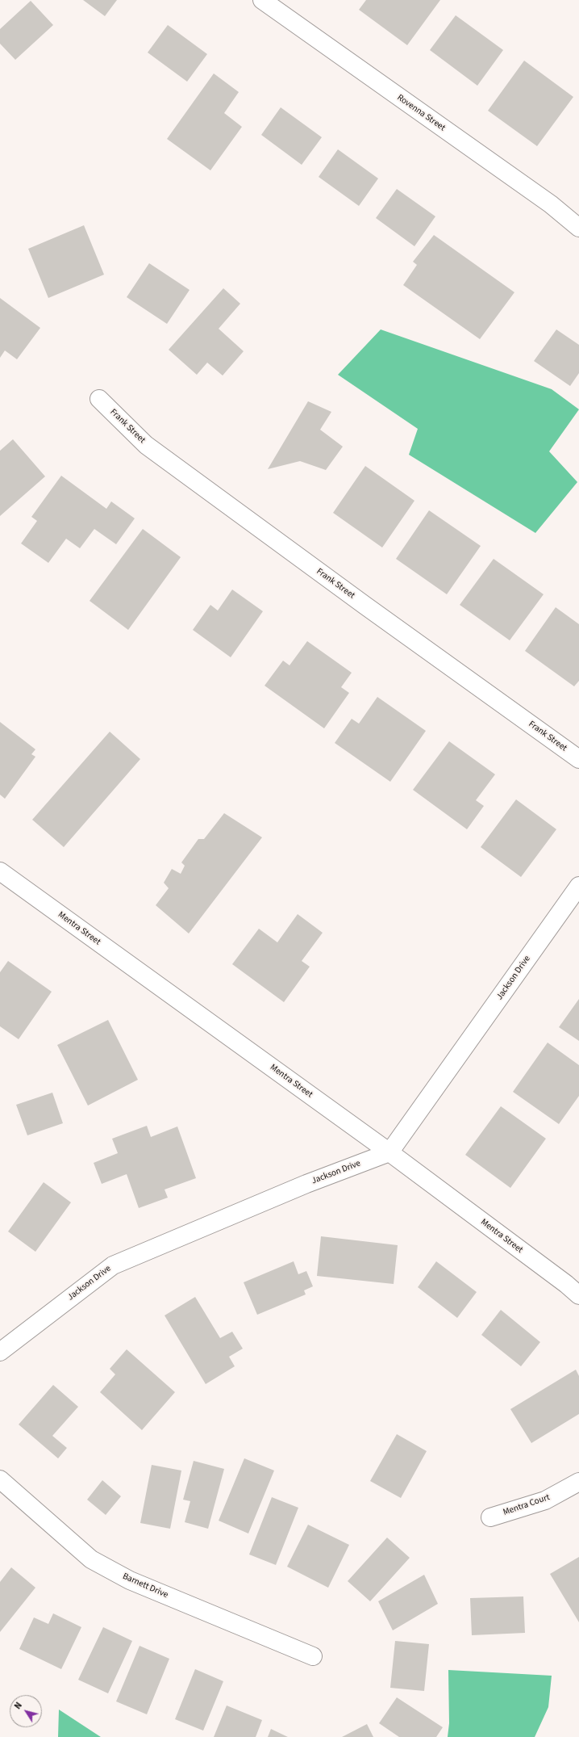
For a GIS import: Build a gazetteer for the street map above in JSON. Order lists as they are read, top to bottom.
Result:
{
  "streets": {
    "street": [
      "Rovenna Street",
      "Frank Street",
      "Mentra Street",
      "Jackson Drive",
      "Mentra Court",
      "Barnett Drive"
    ]
  },
  "crossings": [
    ["Mentra Street", "Jackson Drive"]
  ],
  "north": "top left"
}
